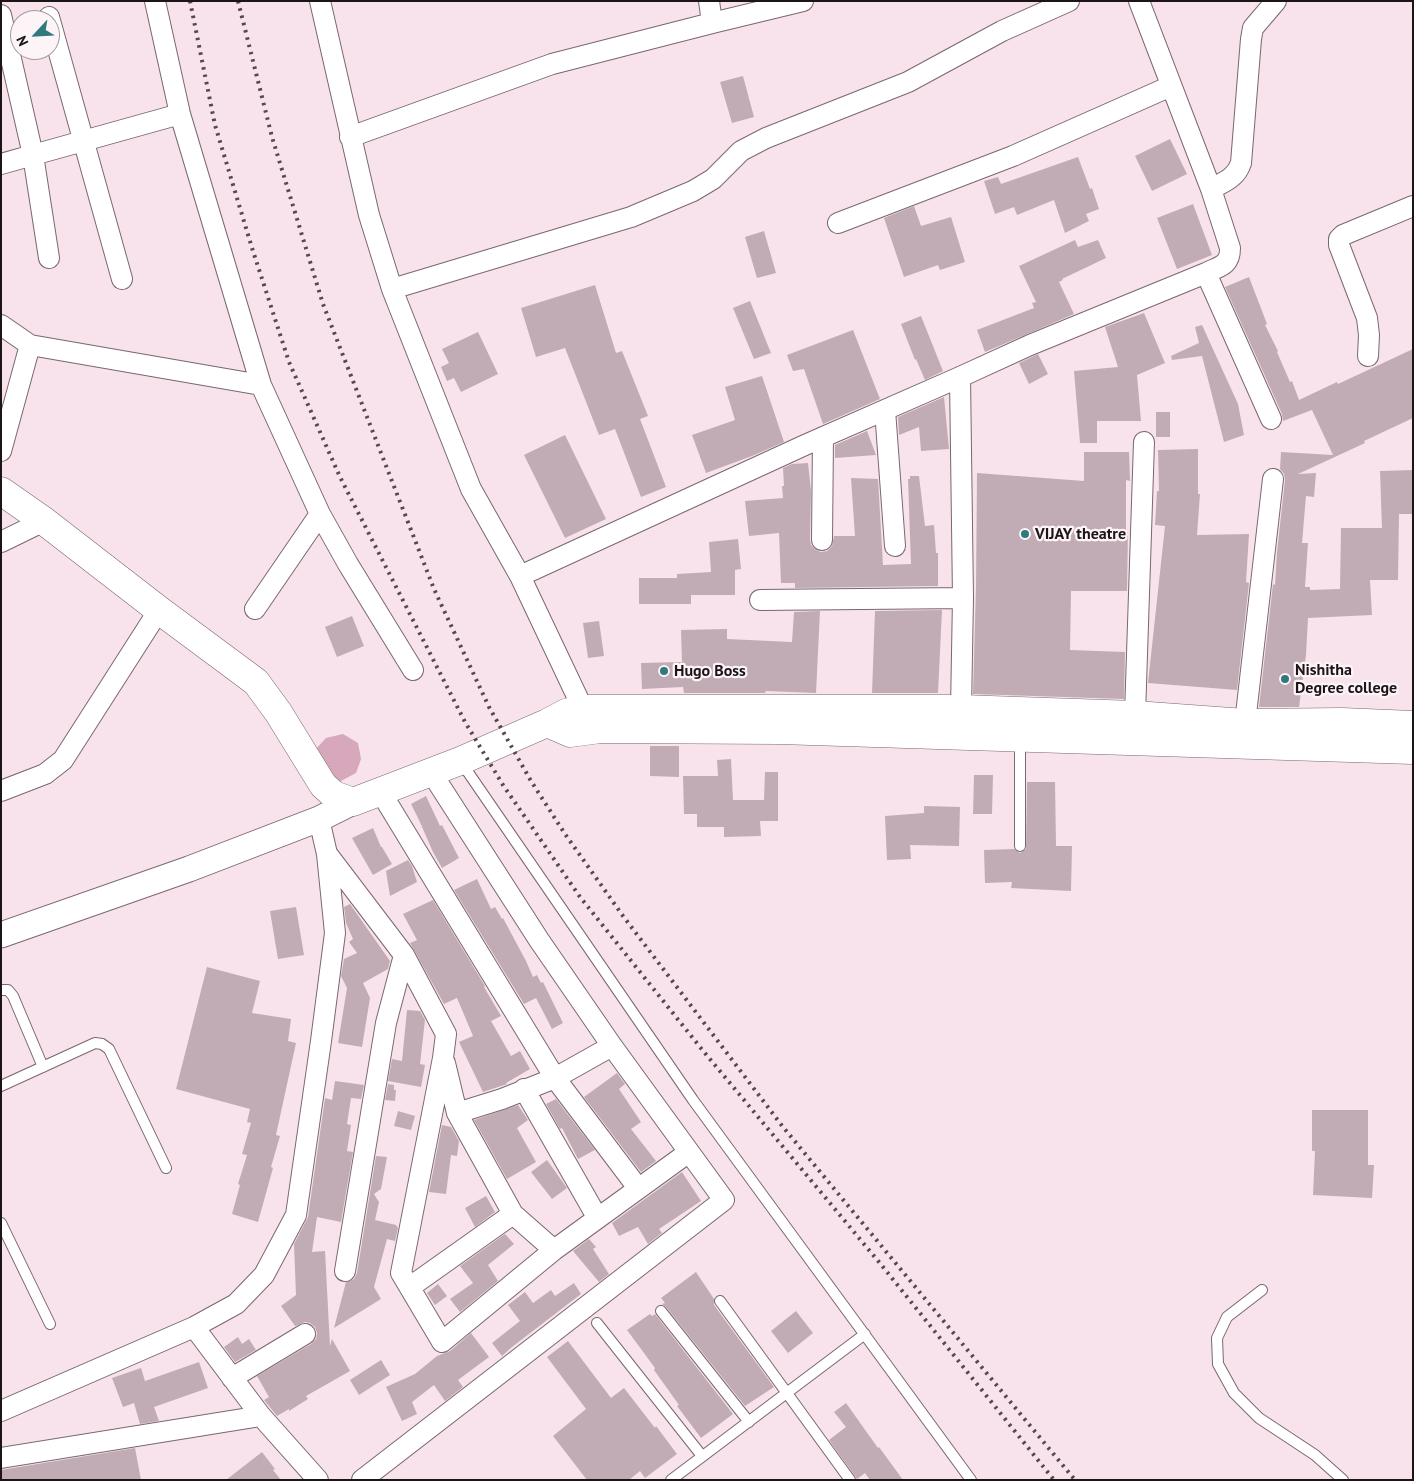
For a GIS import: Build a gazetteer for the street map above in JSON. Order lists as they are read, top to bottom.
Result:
{
  "places": ["VIJAY theatre", "Hugo Boss", "Nishitha Degree college"],
  "north": "bottom left"
}
